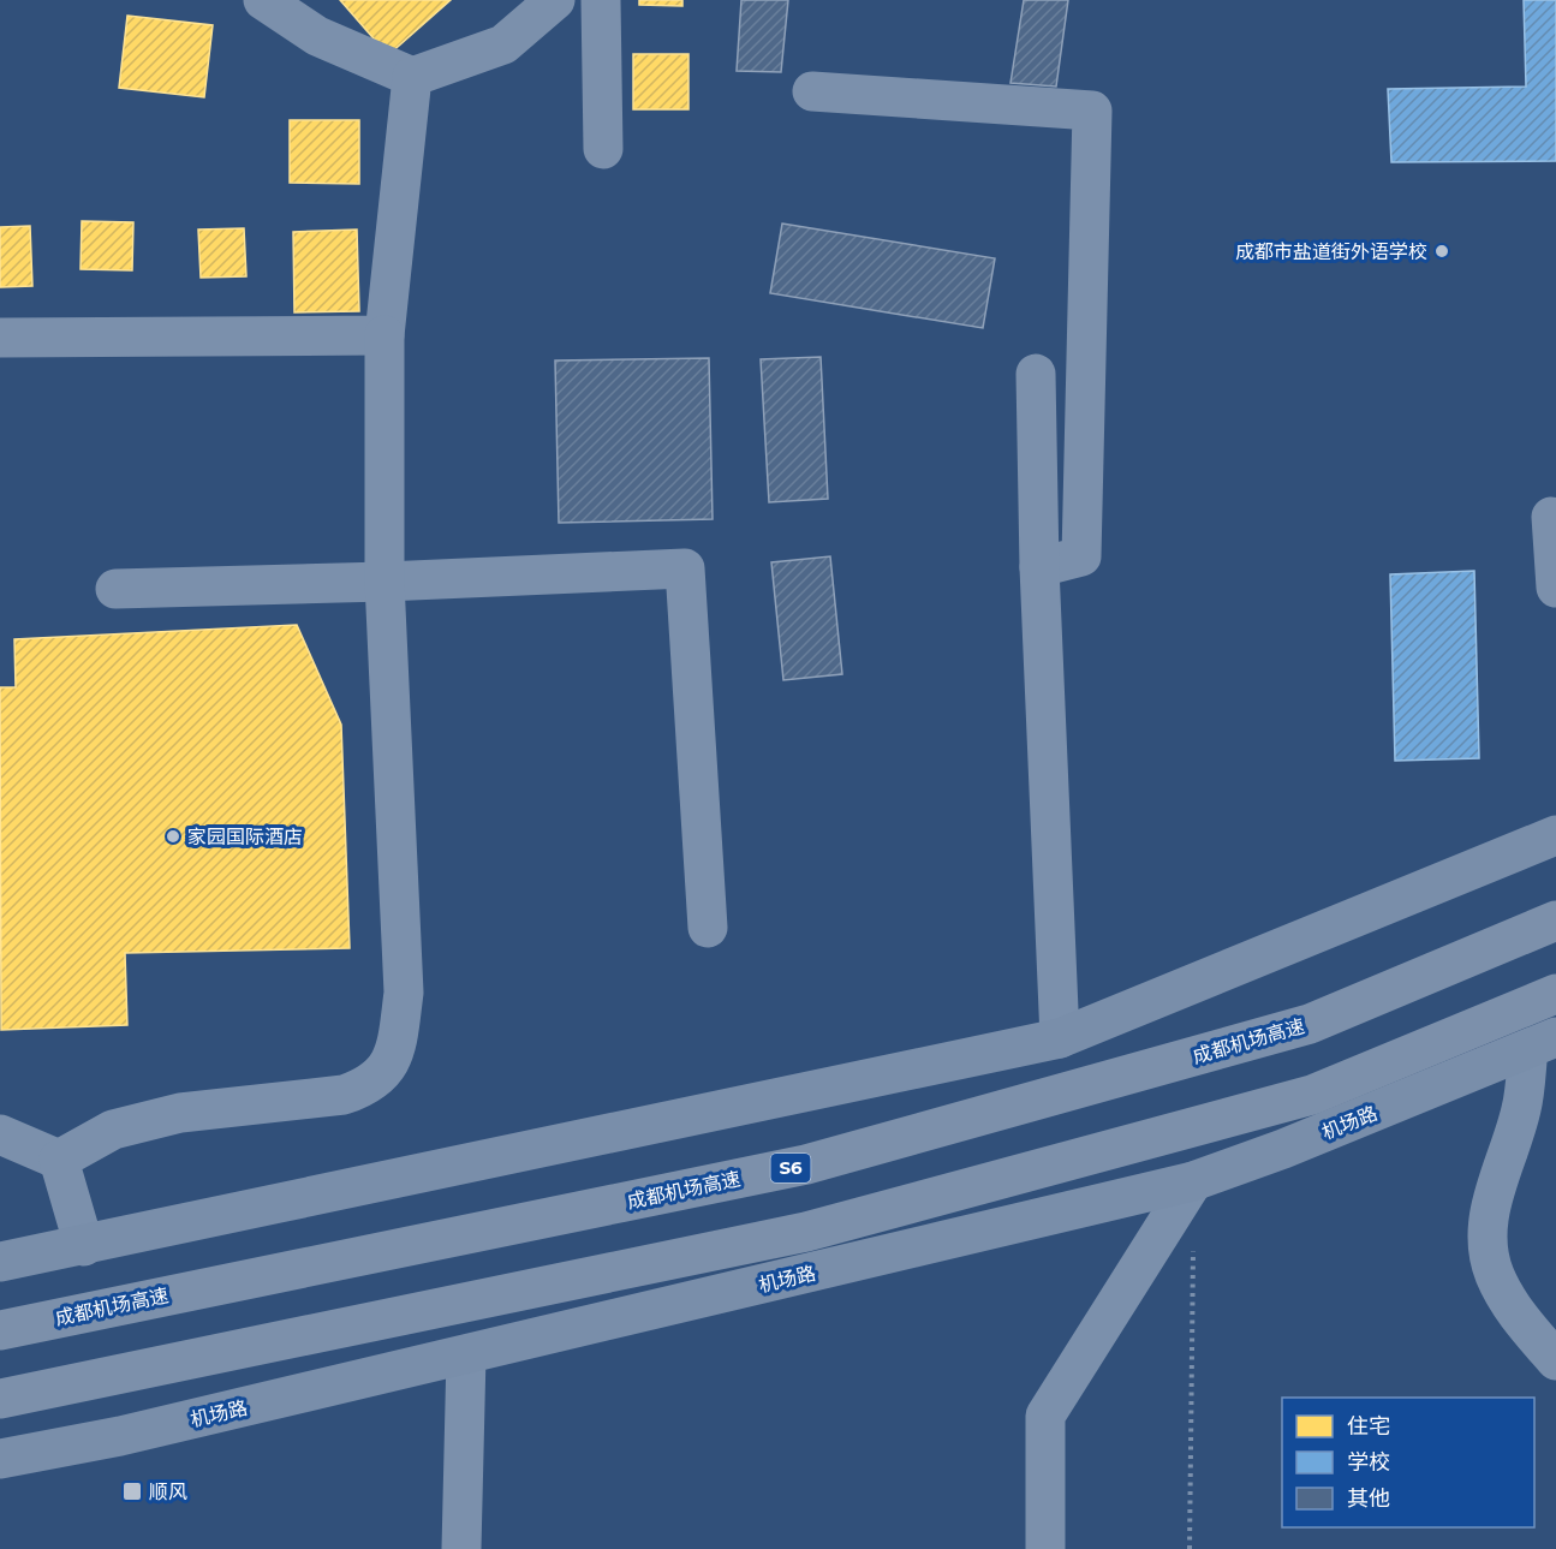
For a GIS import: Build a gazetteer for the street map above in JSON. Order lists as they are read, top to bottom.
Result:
{
  "streets": {
    "highway": ["成都机场高速", "S6"],
    "main road": ["机场路"]
  },
  "places": {
    "other": ["成都市盐道街外语学校", "家园国际酒店"],
    "transit": ["顺风"]
  },
  "legend": ["住宅", "学校", "其他"]
}
